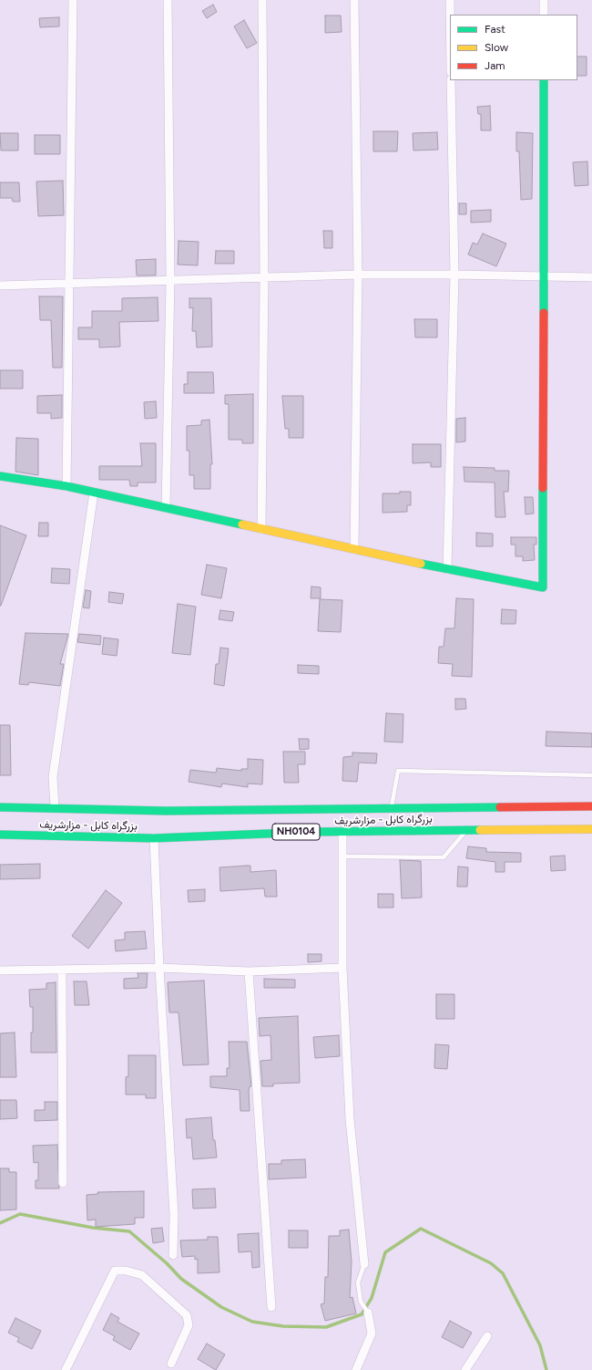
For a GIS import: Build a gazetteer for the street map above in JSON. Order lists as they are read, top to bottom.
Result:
{
  "streets": {
    "main road": ["بزرگراه کابل - مزارشریف", "NH0104"]
  },
  "legend": ["Fast", "Slow", "Jam"]
}
